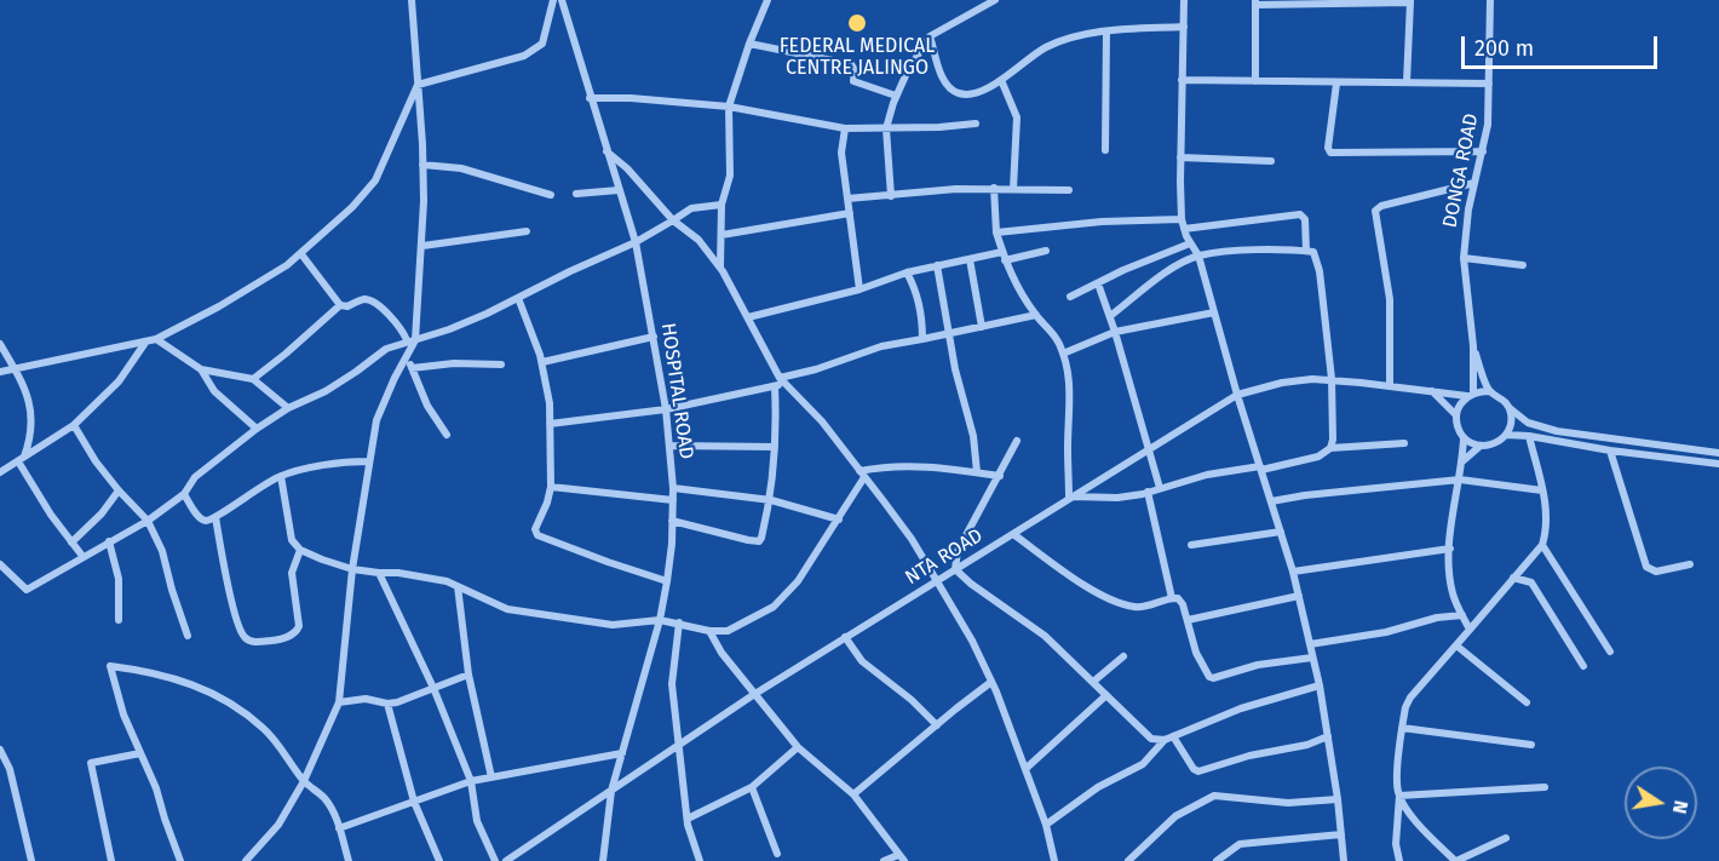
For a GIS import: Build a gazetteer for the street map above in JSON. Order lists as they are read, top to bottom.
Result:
{
  "streets": {
    "street": ["DONGA ROAD", "HOSPITAL ROAD", "NTA ROAD"]
  },
  "crossings": [
    ["HOSPITAL ROAD", "NTA ROAD"]
  ],
  "places": ["FEDERAL MEDICAL CENTRE JALINGO"],
  "scale_bar": "200 m",
  "north": "right"
}
